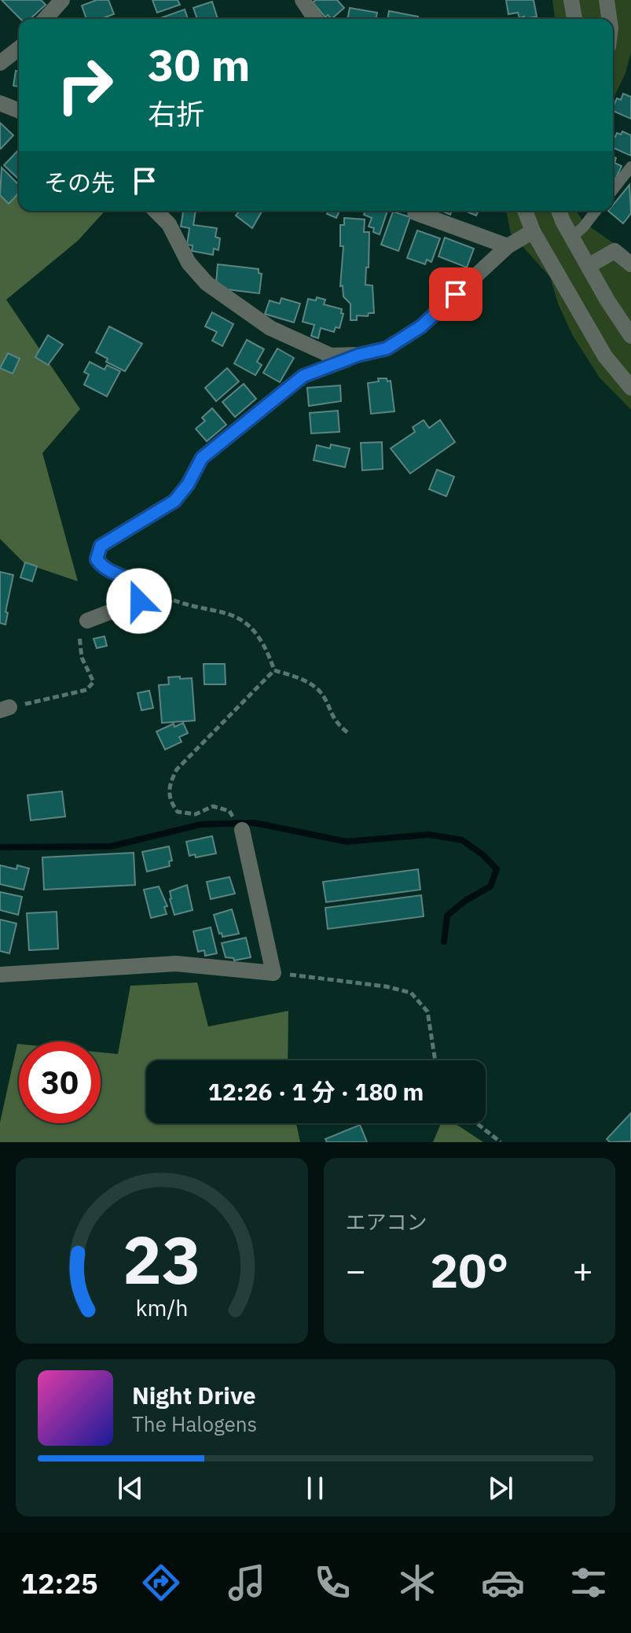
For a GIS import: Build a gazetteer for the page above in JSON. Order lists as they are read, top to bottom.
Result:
{
  "page": {
    "turn": ["30 m", "右折"],
    "then": "その先",
    "limit": "30",
    "trip": "12:26 · 1 分 · 180 m",
    "tile": "エアコン",
    "heat": ["−", "20°", "+"],
    "song": ["Night Drive", "The Halogens"],
    "tabs": "12:25",
    "gauge": ["23", "km/h"]
  }
}
